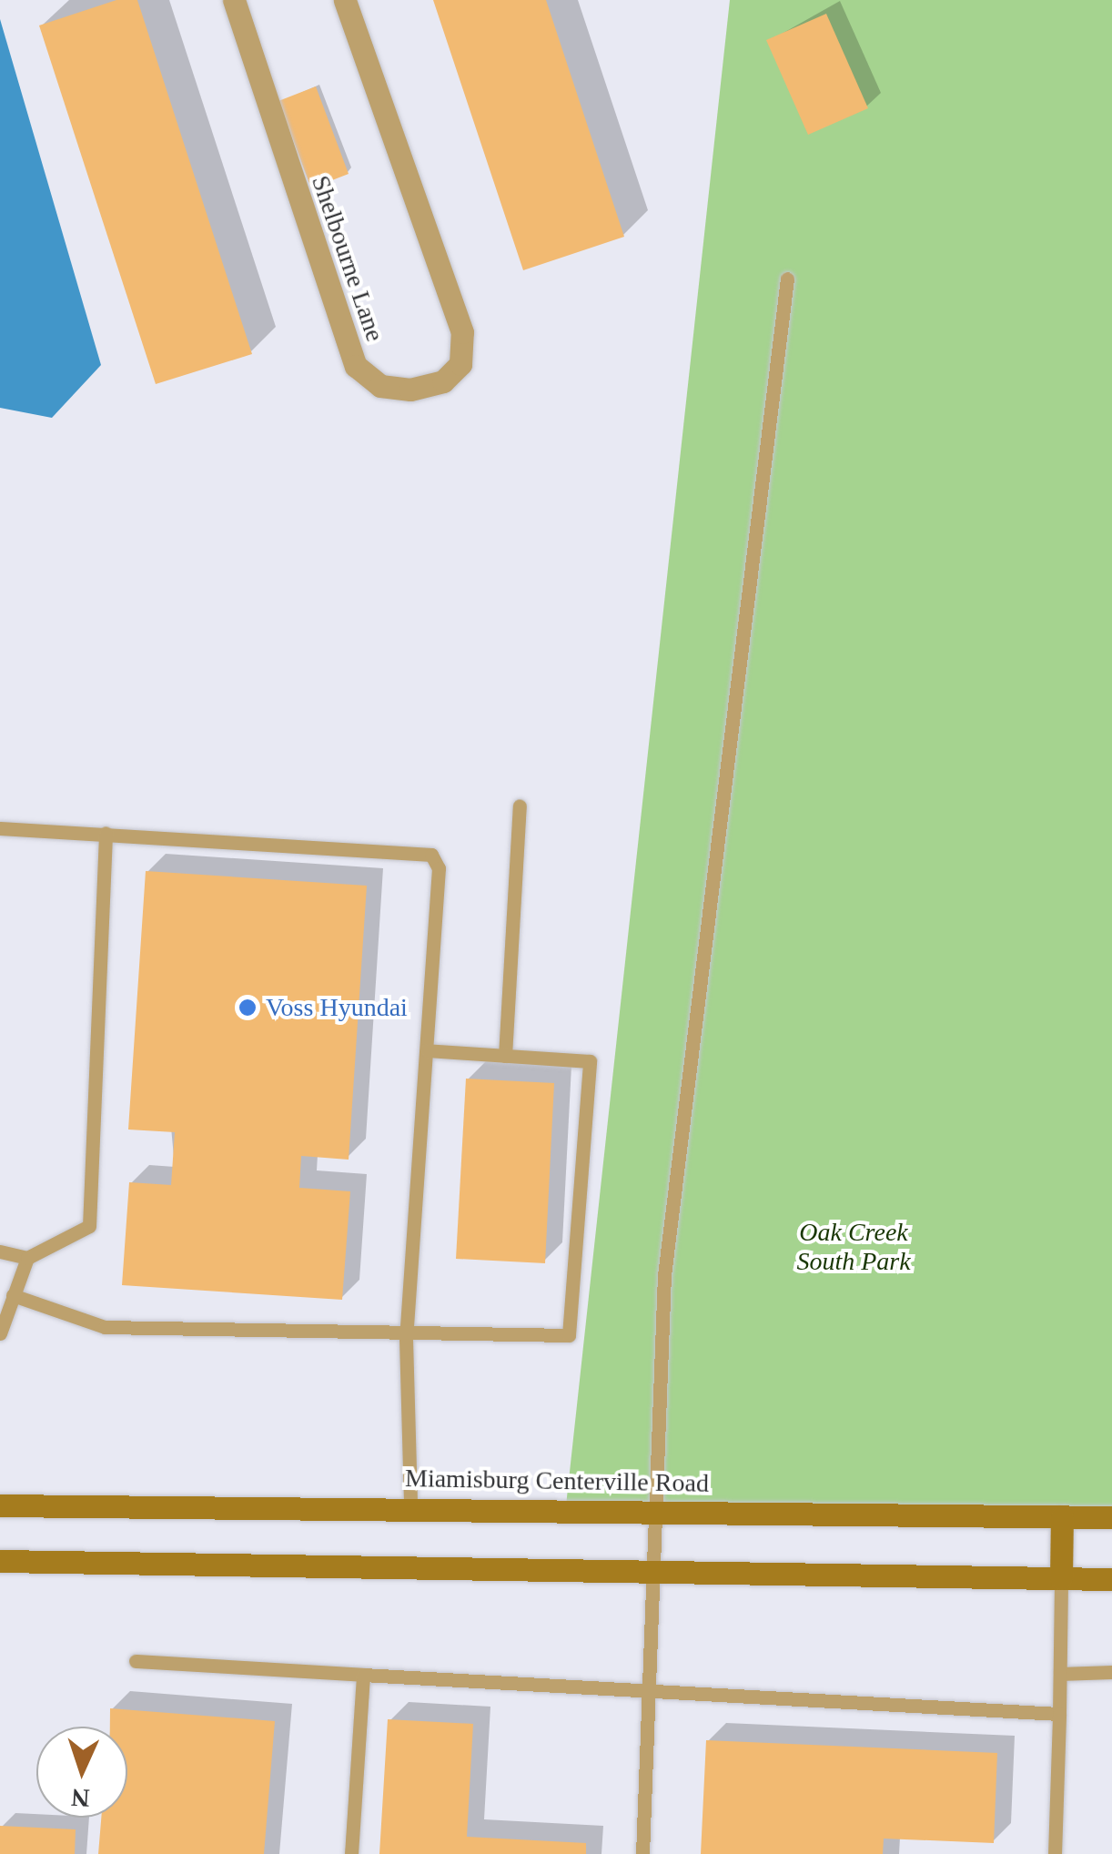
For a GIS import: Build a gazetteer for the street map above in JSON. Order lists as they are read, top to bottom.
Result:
{
  "streets": {
    "main road": ["Miamisburg Centerville Road"],
    "street": ["Shelbourne Lane"]
  },
  "parks": ["Oak Creek South Park"],
  "places": ["Voss Hyundai"],
  "north": "bottom"
}
